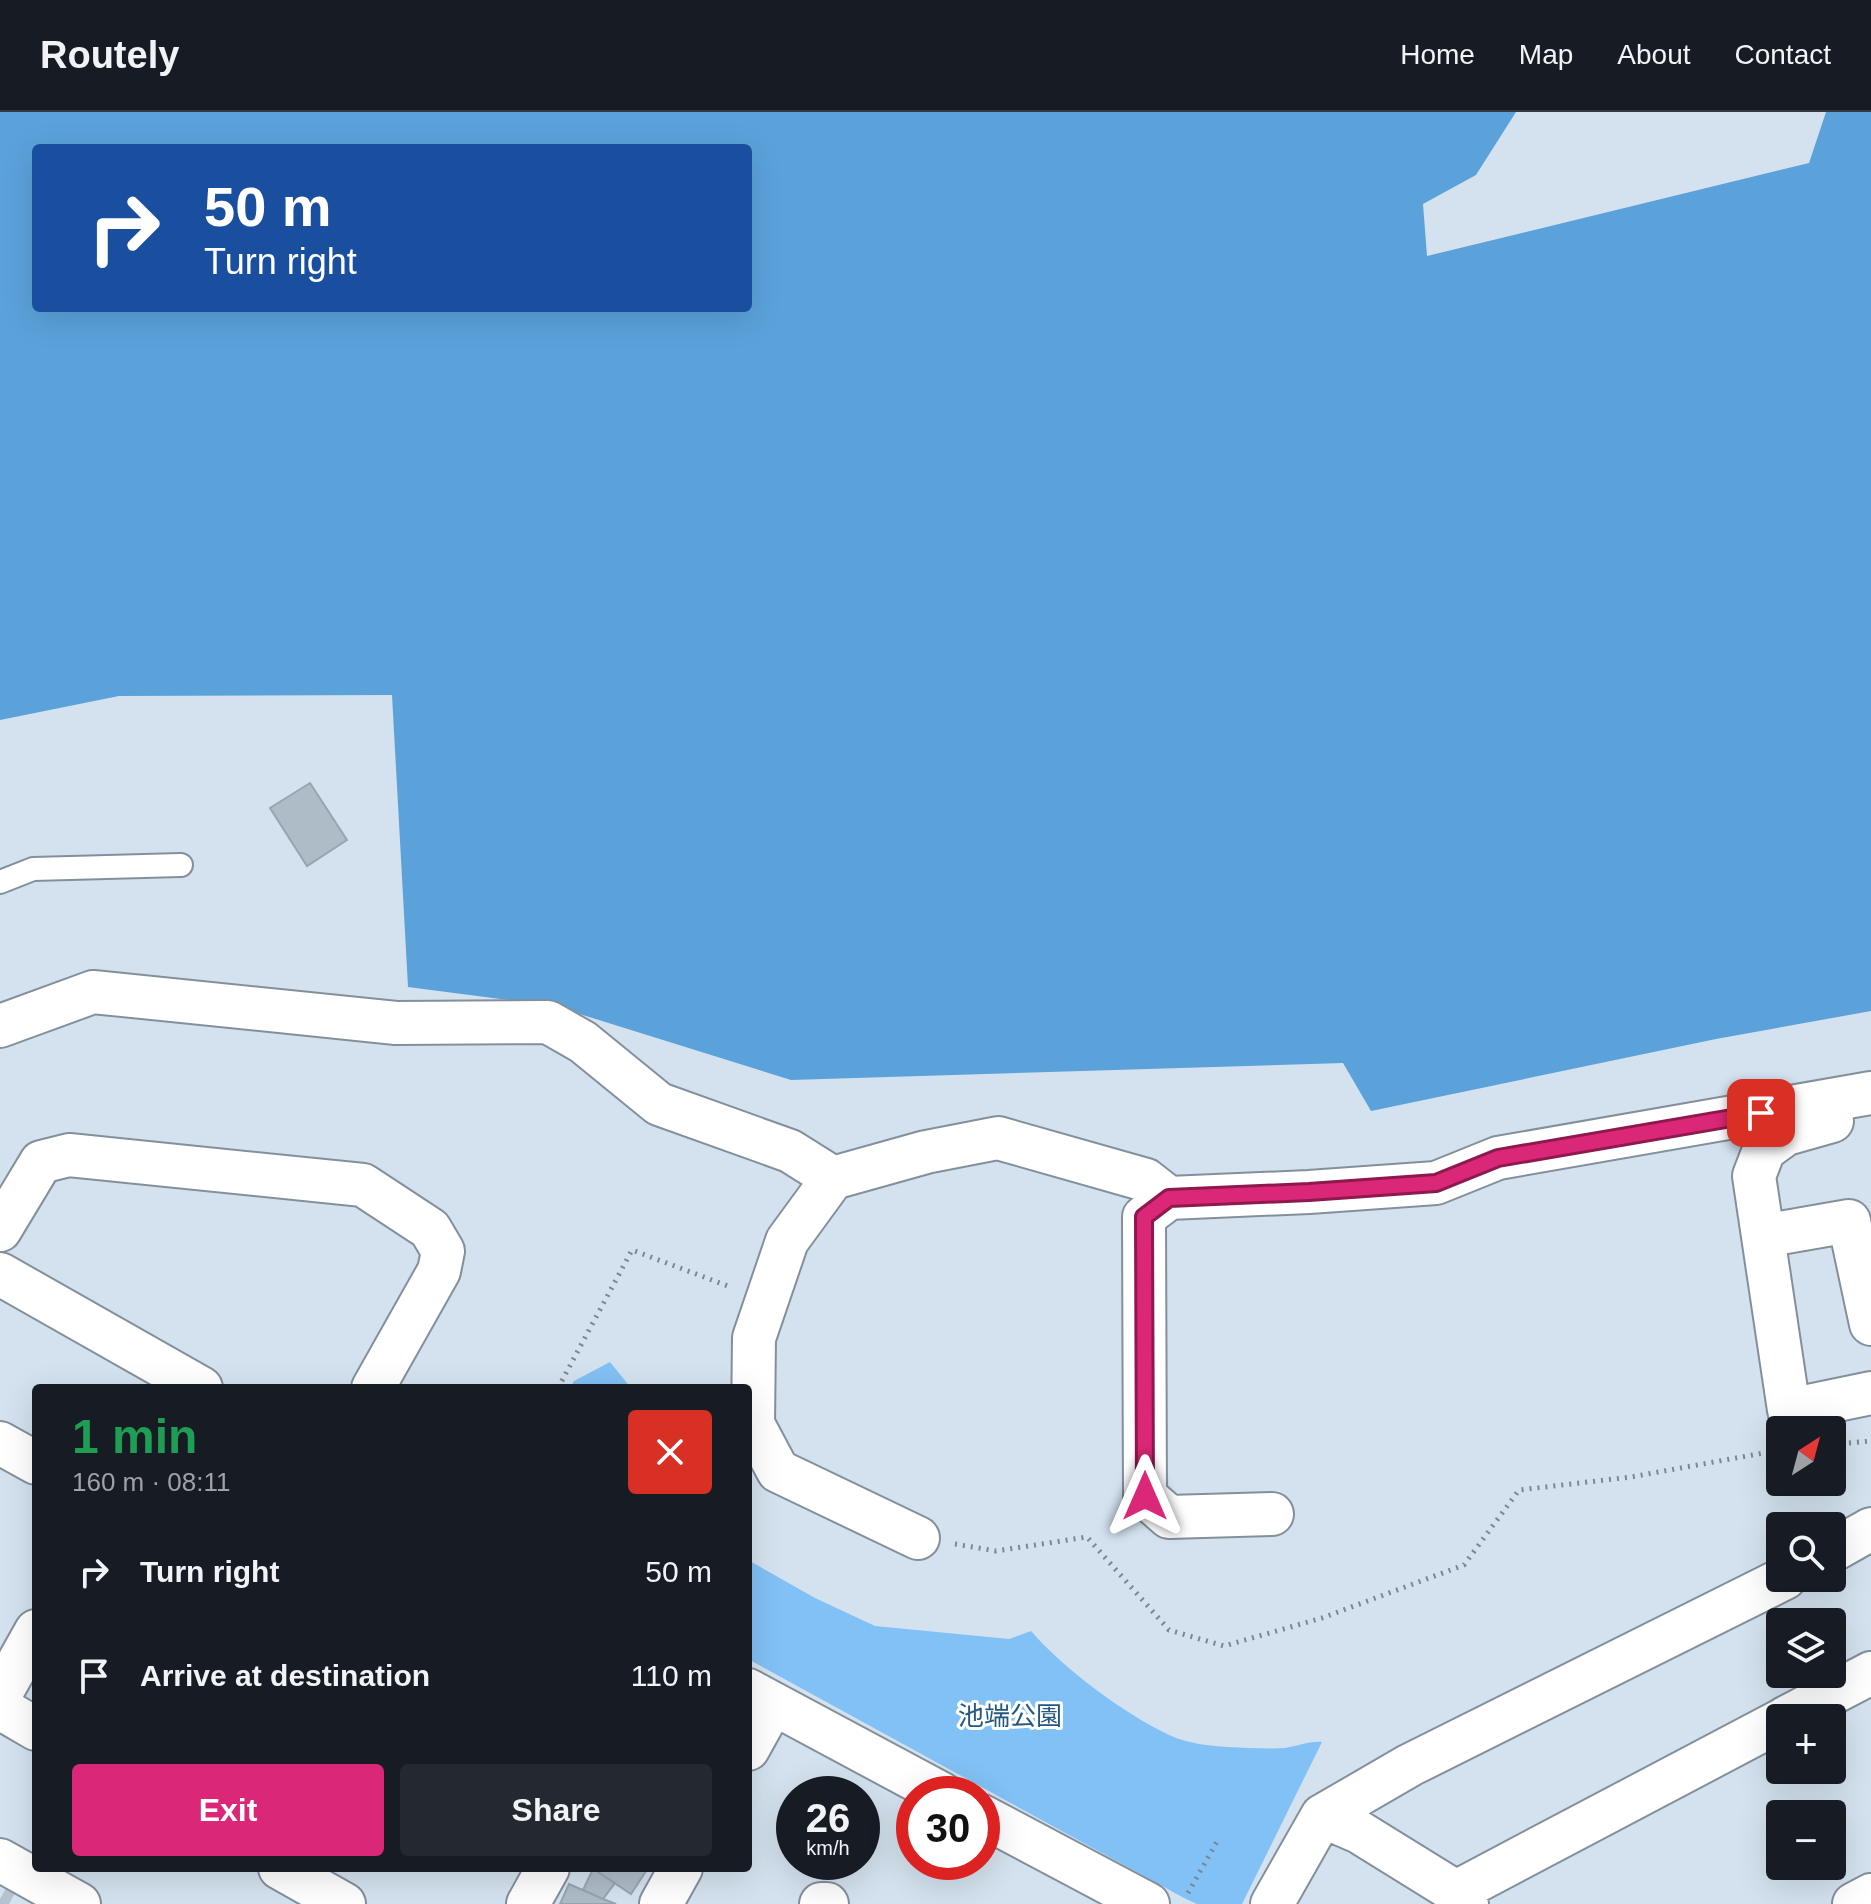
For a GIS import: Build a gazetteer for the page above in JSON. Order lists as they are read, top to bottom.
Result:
{
  "parks": ["池端公園"],
  "north": "top right",
  "page": {
    "header": "Routely",
    "nav": [
      "Home",
      "Map",
      "About",
      "Contact"
    ],
    "turn": ["50 m", "Turn right"],
    "heading": ["1 min", "160 m · 08:11"],
    "map_buttons": ["+", "−"],
    "list": [
      {
        "name": "Turn right",
        "value": "50 m"
      },
      {
        "name": "Arrive at destination",
        "value": "110 m"
      }
    ],
    "buttons": ["Exit", "Share"],
    "speed": "26 km/h",
    "limit": "30"
  }
}
